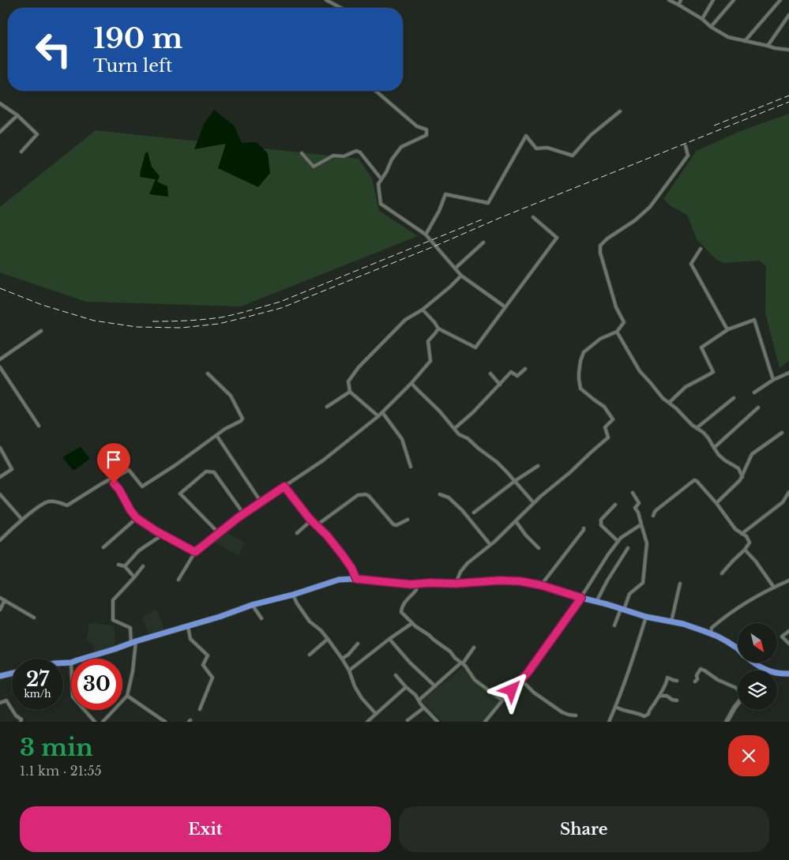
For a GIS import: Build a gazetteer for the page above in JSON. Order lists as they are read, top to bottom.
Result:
{
  "north": "bottom right",
  "page": {
    "turn": ["190 m", "Turn left"],
    "speed": "27 km/h",
    "limit": "30",
    "heading": ["3 min", "1.1 km · 21:55"],
    "buttons": ["Exit", "Share"]
  }
}
